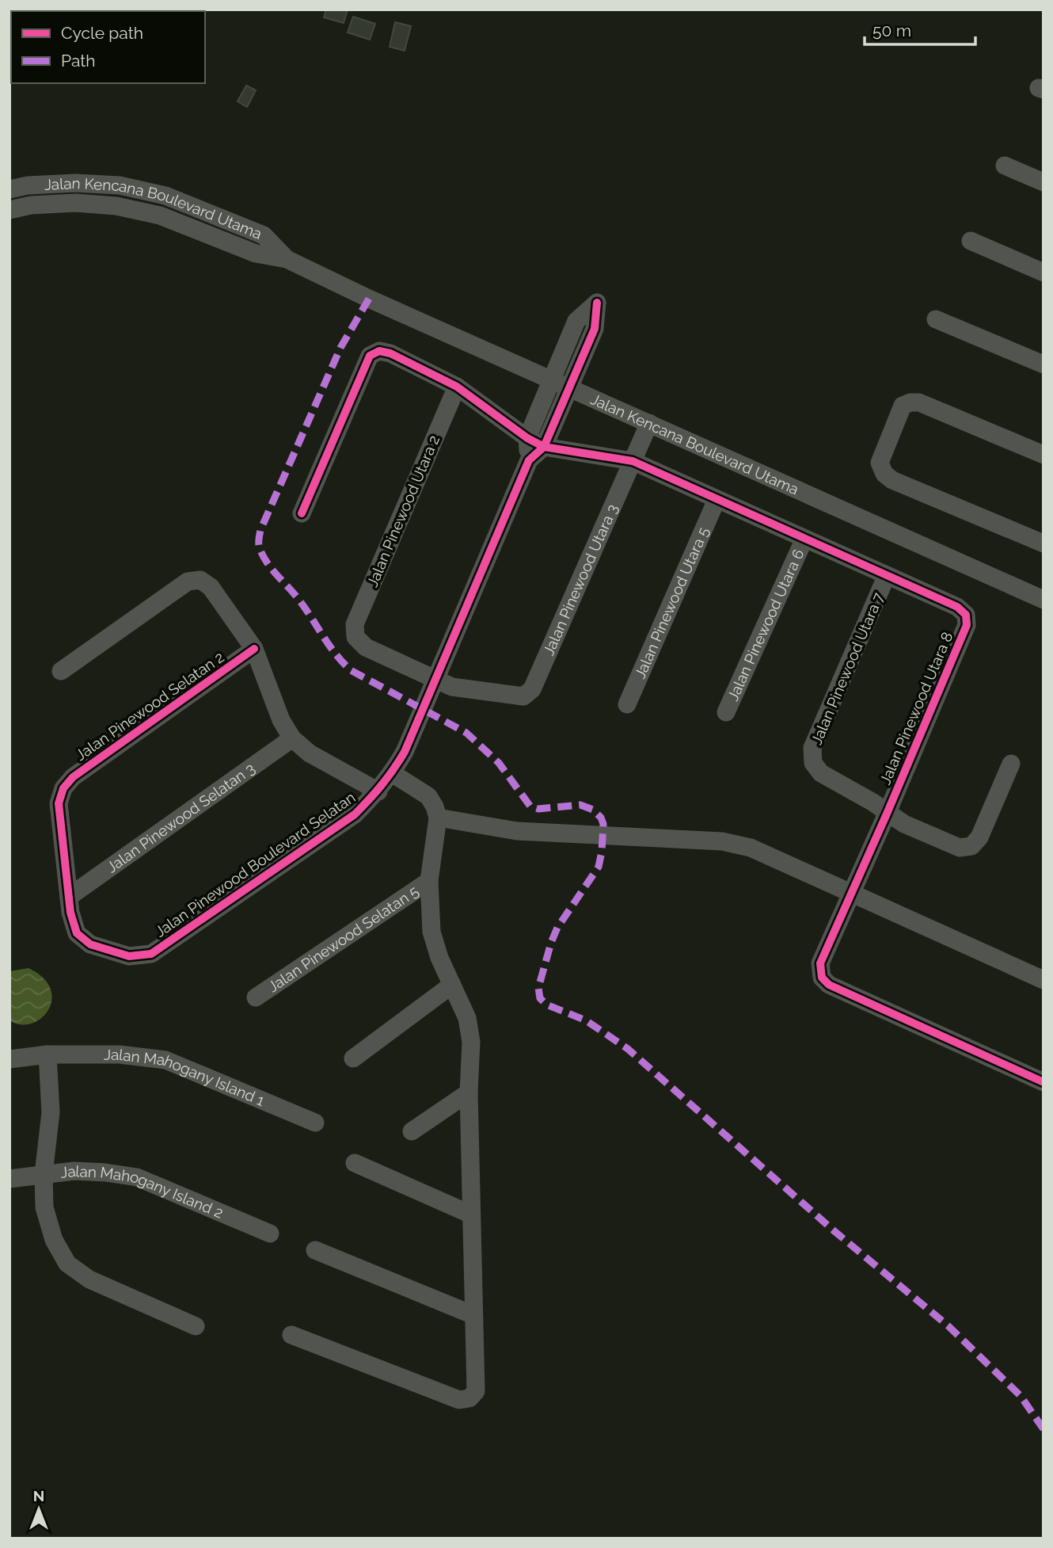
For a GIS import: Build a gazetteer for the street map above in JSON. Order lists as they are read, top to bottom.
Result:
{
  "streets": {
    "street": [
      "Jalan Kencana Boulevard Utama",
      "Jalan Pinewood Utara 2",
      "Jalan Pinewood Utara 3",
      "Jalan Pinewood Utara 5",
      "Jalan Pinewood Utara 6",
      "Jalan Pinewood Utara 7",
      "Jalan Pinewood Selatan 2",
      "Jalan Pinewood Utara 8",
      "Jalan Pinewood Selatan 3",
      "Jalan Pinewood Boulevard Selatan",
      "Jalan Pinewood Selatan 5",
      "Jalan Mahogany Island 1",
      "Jalan Mahogany Island 2"
    ]
  },
  "crossings": [
    ["Jalan Kencana Boulevard Utama", "Jalan Pinewood Utara 3"],
    ["Jalan Pinewood Utara 2", "Jalan Pinewood Utara 3"],
    ["Jalan Pinewood Utara 2", "Jalan Pinewood Boulevard Selatan"],
    ["Jalan Pinewood Utara 3", "Jalan Pinewood Boulevard Selatan"],
    ["Jalan Pinewood Utara 7", "Jalan Pinewood Utara 8"],
    ["Jalan Pinewood Selatan 2", "Jalan Pinewood Selatan 3"],
    ["Jalan Pinewood Selatan 2", "Jalan Pinewood Boulevard Selatan"],
    ["Jalan Pinewood Selatan 3", "Jalan Pinewood Boulevard Selatan"]
  ],
  "legend": ["Cycle path", "Path"],
  "scale_bar": "50 m",
  "north": "top"
}
